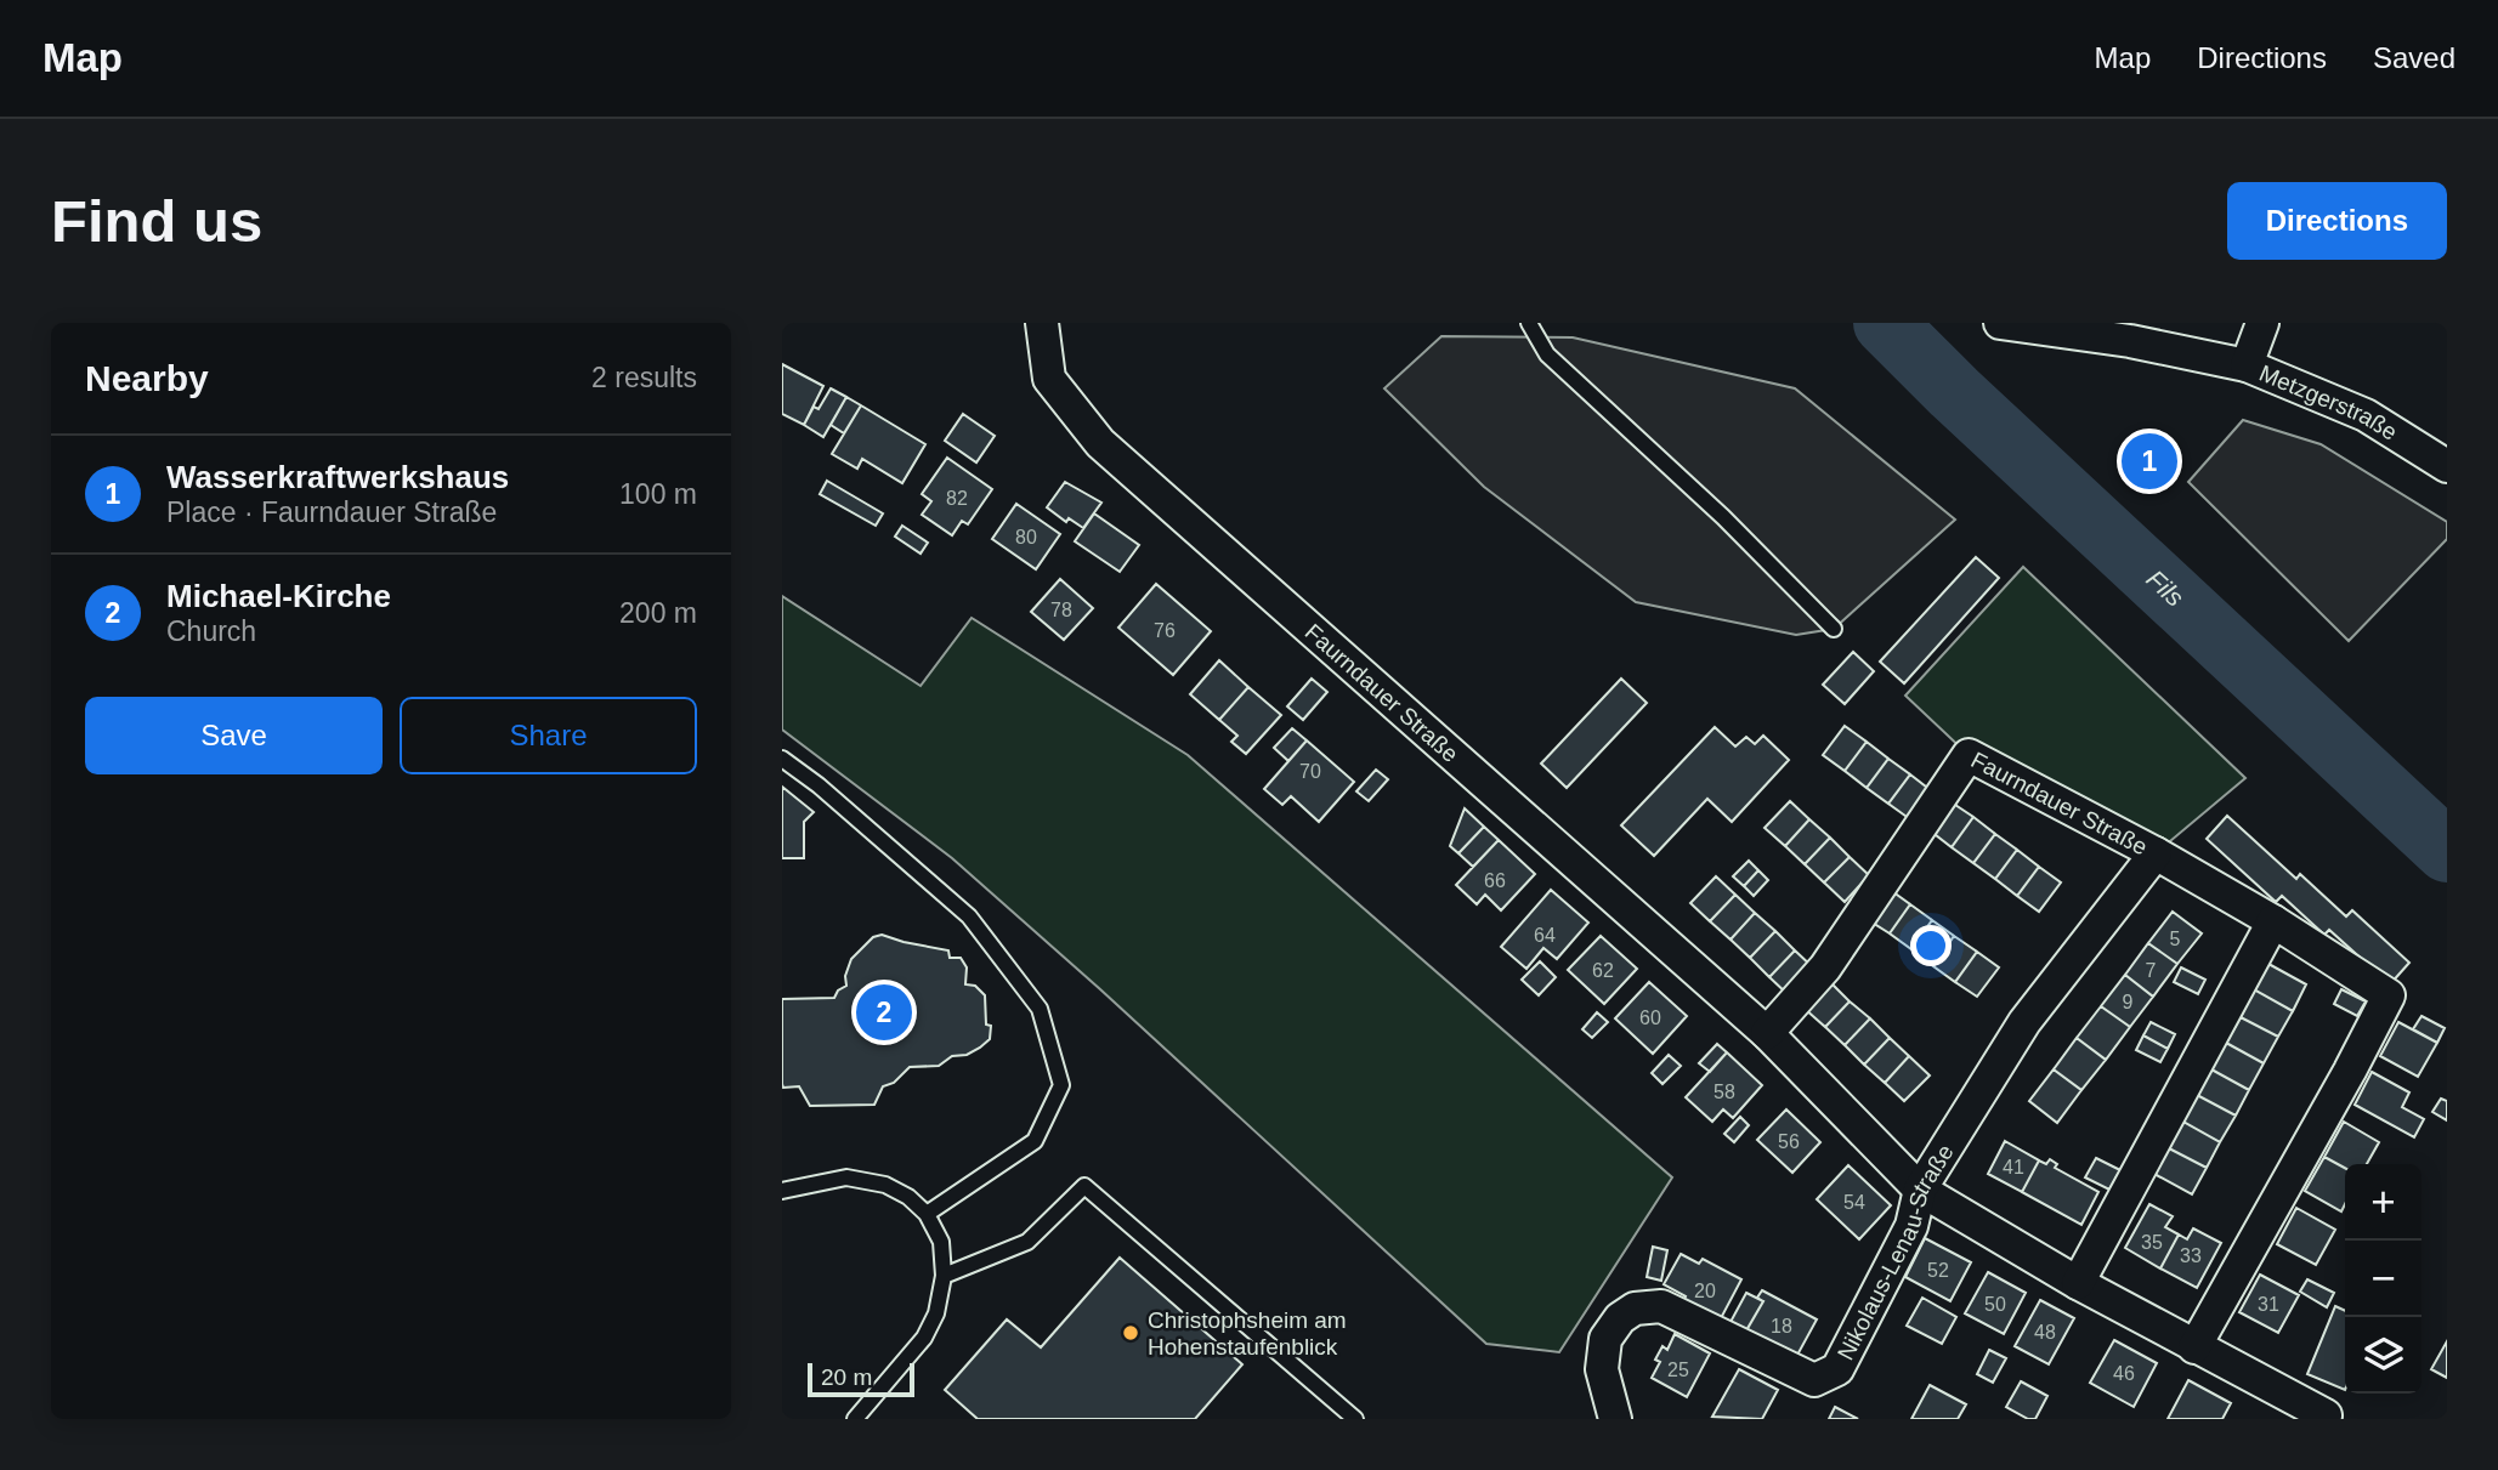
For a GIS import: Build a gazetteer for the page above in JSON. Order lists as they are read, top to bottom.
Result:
{
  "streets": {
    "street": ["Metzgerstraße", "Faurndauer Straße", "Nikolaus-Lenau-Straße"]
  },
  "crossings": [
    ["Faurndauer Straße", "Nikolaus-Lenau-Straße"]
  ],
  "water": ["Fils"],
  "places": ["Christophsheim am Hohenstaufenblick"],
  "house_numbers": [
    "82",
    "80",
    "78",
    "76",
    "70",
    "66",
    "64",
    "5",
    "62",
    "7",
    "9",
    "60",
    "58",
    "56",
    "41",
    "54",
    "35",
    "33",
    "52",
    "20",
    "50",
    "31",
    "18",
    "48",
    "25",
    "46"
  ],
  "scale_bar": "20 m",
  "page": {
    "header": "Map",
    "nav": ["Map", "Directions", "Saved"],
    "buttons": [
      "Directions",
      ["Save", "Share"]
    ],
    "title": "Find us",
    "heading": ["Nearby", "2 results"],
    "pins": ["1", "2"],
    "list": [
      {
        "mark": "1",
        "name": "Wasserkraftwerkshaus",
        "note": "Place · Faurndauer Straße",
        "value": "100 m"
      },
      {
        "mark": "2",
        "name": "Michael-Kirche",
        "note": "Church",
        "value": "200 m"
      }
    ],
    "map_buttons": ["+", "−"],
    "scale": "20 m"
  }
}
